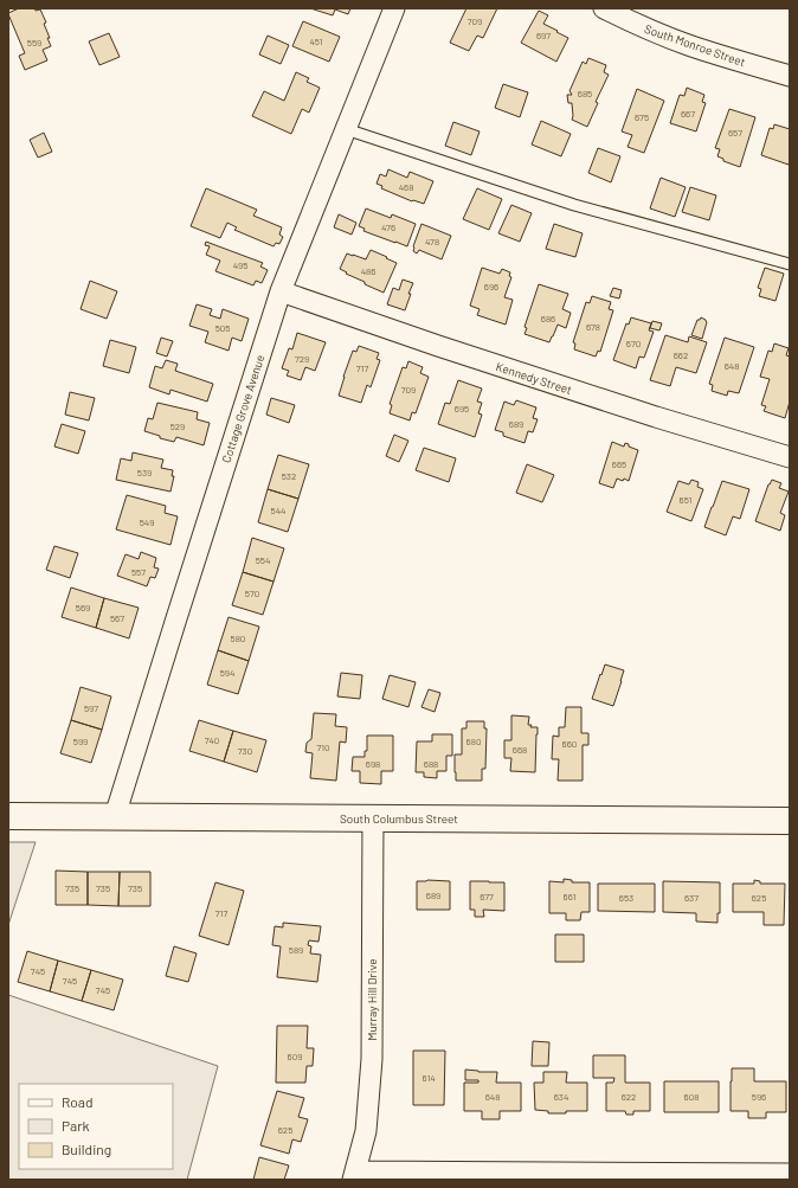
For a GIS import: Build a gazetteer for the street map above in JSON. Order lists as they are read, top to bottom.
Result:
{
  "streets": {
    "street": [
      "South Monroe Street",
      "Kennedy Street",
      "Cottage Grove Avenue",
      "South Columbus Street",
      "Murray Hill Drive"
    ]
  },
  "crossings": [
    ["Kennedy Street", "Cottage Grove Avenue"],
    ["Cottage Grove Avenue", "South Columbus Street"],
    ["South Columbus Street", "Murray Hill Drive"]
  ],
  "house_numbers": [
    "709",
    "697",
    "451",
    "559",
    "685",
    "667",
    "675",
    "657",
    "468",
    "476",
    "478",
    "495",
    "486",
    "696",
    "686",
    "678",
    "505",
    "670",
    "662",
    "729",
    "648",
    "717",
    "709",
    "695",
    "689",
    "529",
    "665",
    "539",
    "532",
    "651",
    "544",
    "549",
    "554",
    "557",
    "570",
    "569",
    "567",
    "580",
    "594",
    "597",
    "740",
    "599",
    "680",
    "660",
    "710",
    "668",
    "730",
    "698",
    "688",
    "735",
    "735",
    "735",
    "689",
    "677",
    "661",
    "653",
    "637",
    "625",
    "717",
    "589",
    "745",
    "745",
    "745",
    "609",
    "614",
    "648",
    "634",
    "622",
    "608",
    "596",
    "625"
  ],
  "legend": ["Road", "Park", "Building"]
}
